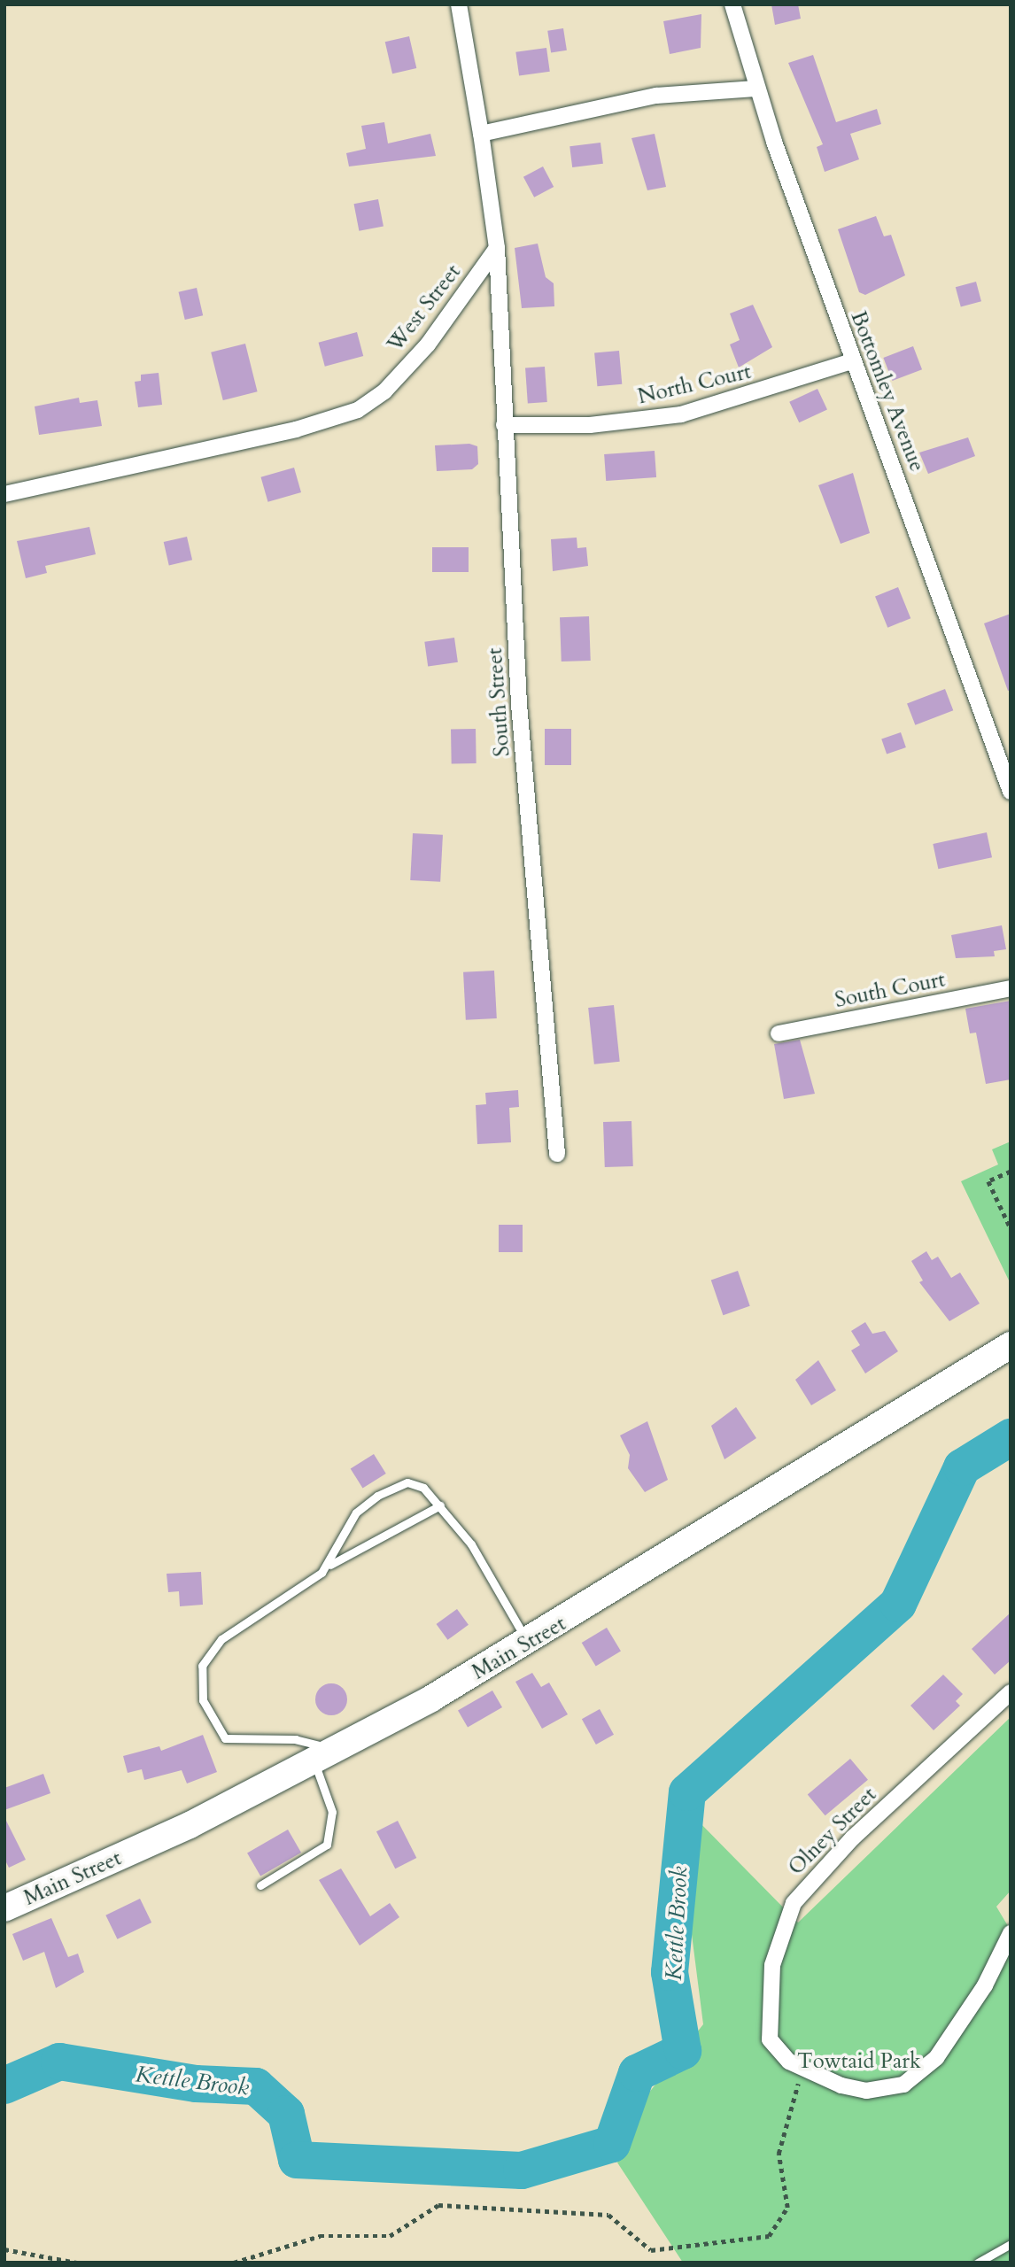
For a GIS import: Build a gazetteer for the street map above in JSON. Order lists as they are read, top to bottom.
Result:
{
  "streets": {
    "highway": ["Main Street"],
    "street": [
      "West Street",
      "North Court",
      "Bottomley Avenue",
      "South Street",
      "South Court",
      "Olney Street"
    ]
  },
  "crossings": [
    ["West Street", "South Street"],
    ["North Court", "Bottomley Avenue"],
    ["North Court", "South Street"]
  ],
  "water": ["Kettle Brook"],
  "parks": ["Towtaid Park"]
}
